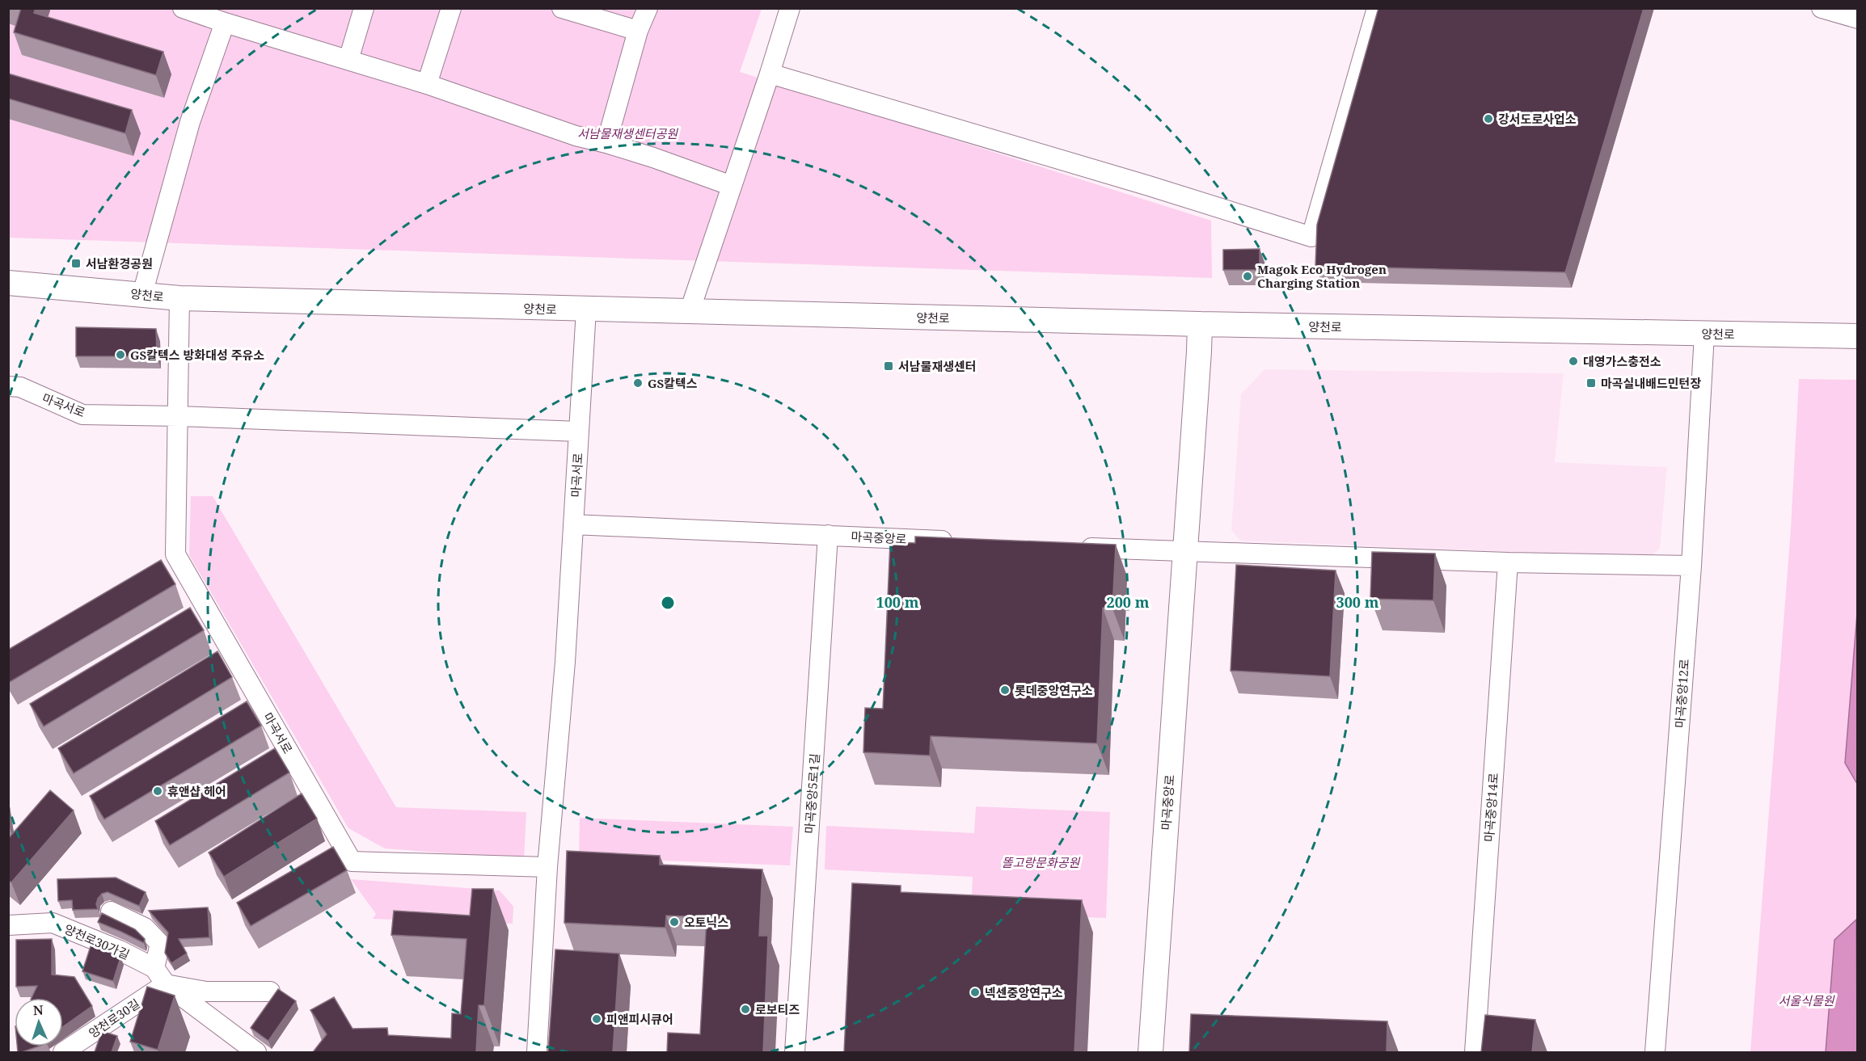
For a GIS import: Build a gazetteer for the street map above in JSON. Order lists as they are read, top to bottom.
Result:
{
  "streets": {
    "main road": ["양천로", "마곡중앙로"],
    "street": [
      "마곡서로",
      "마곡중앙12로",
      "마곡중앙5로1길",
      "마곡중앙14로",
      "양천로30가길",
      "양천로30길"
    ]
  },
  "crossings": [
    ["양천로", "마곡서로"],
    ["양천로", "마곡중앙로"],
    ["양천로", "마곡중앙12로"],
    ["마곡서로", "마곡중앙로"],
    ["마곡중앙로", "마곡중앙5로1길"],
    ["양천로30가길", "양천로30길"]
  ],
  "parks": ["서남물재생센터공원", "똘고랑문화공원", "서울식물원"],
  "places": {
    "other": [
      "강서도로사업소",
      "Magok Eco Hydrogen Charging Station",
      "GS칼텍스 방화대성 주유소",
      "대영가스충전소",
      "GS칼텍스",
      "롯데중앙연구소",
      "휴앤샵 헤어",
      "오토닉스",
      "넥센중앙연구소",
      "로보티즈",
      "피앤피시큐어"
    ],
    "transit": ["서남환경공원", "서남물재생센터", "마곡실내배드민턴장"]
  },
  "north": "top",
  "rings": ["100 m", "200 m", "300 m"]
}
